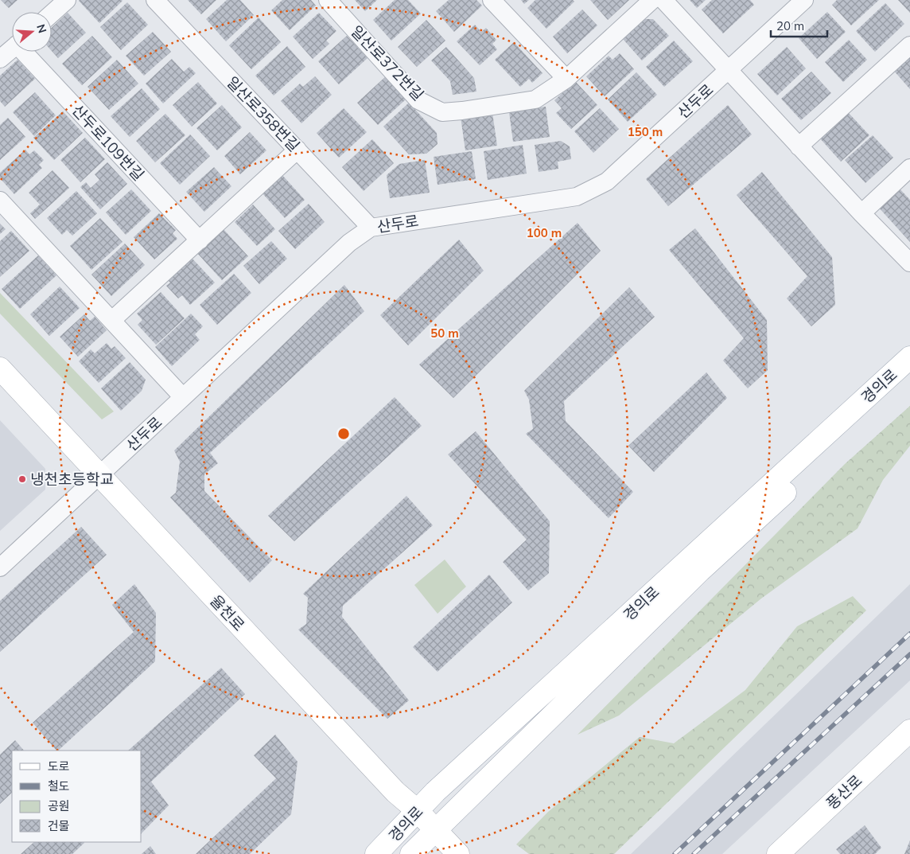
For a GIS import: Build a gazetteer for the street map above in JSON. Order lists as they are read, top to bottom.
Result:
{
  "streets": {
    "main road": ["경의로", "율천로", "풍산로"],
    "street": [
      "일산로372번길",
      "산두로",
      "일산로358번길",
      "산두로109번길"
    ]
  },
  "crossings": [
    ["산두로", "일산로358번길"],
    ["산두로", "율천로"],
    ["경의로", "율천로"]
  ],
  "places": ["냉천초등학교"],
  "legend": [
    "도로",
    "철도",
    "공원",
    "건물"
  ],
  "scale_bar": "20 m",
  "north": "right",
  "rings": ["150 m", "100 m", "50 m"]
}
